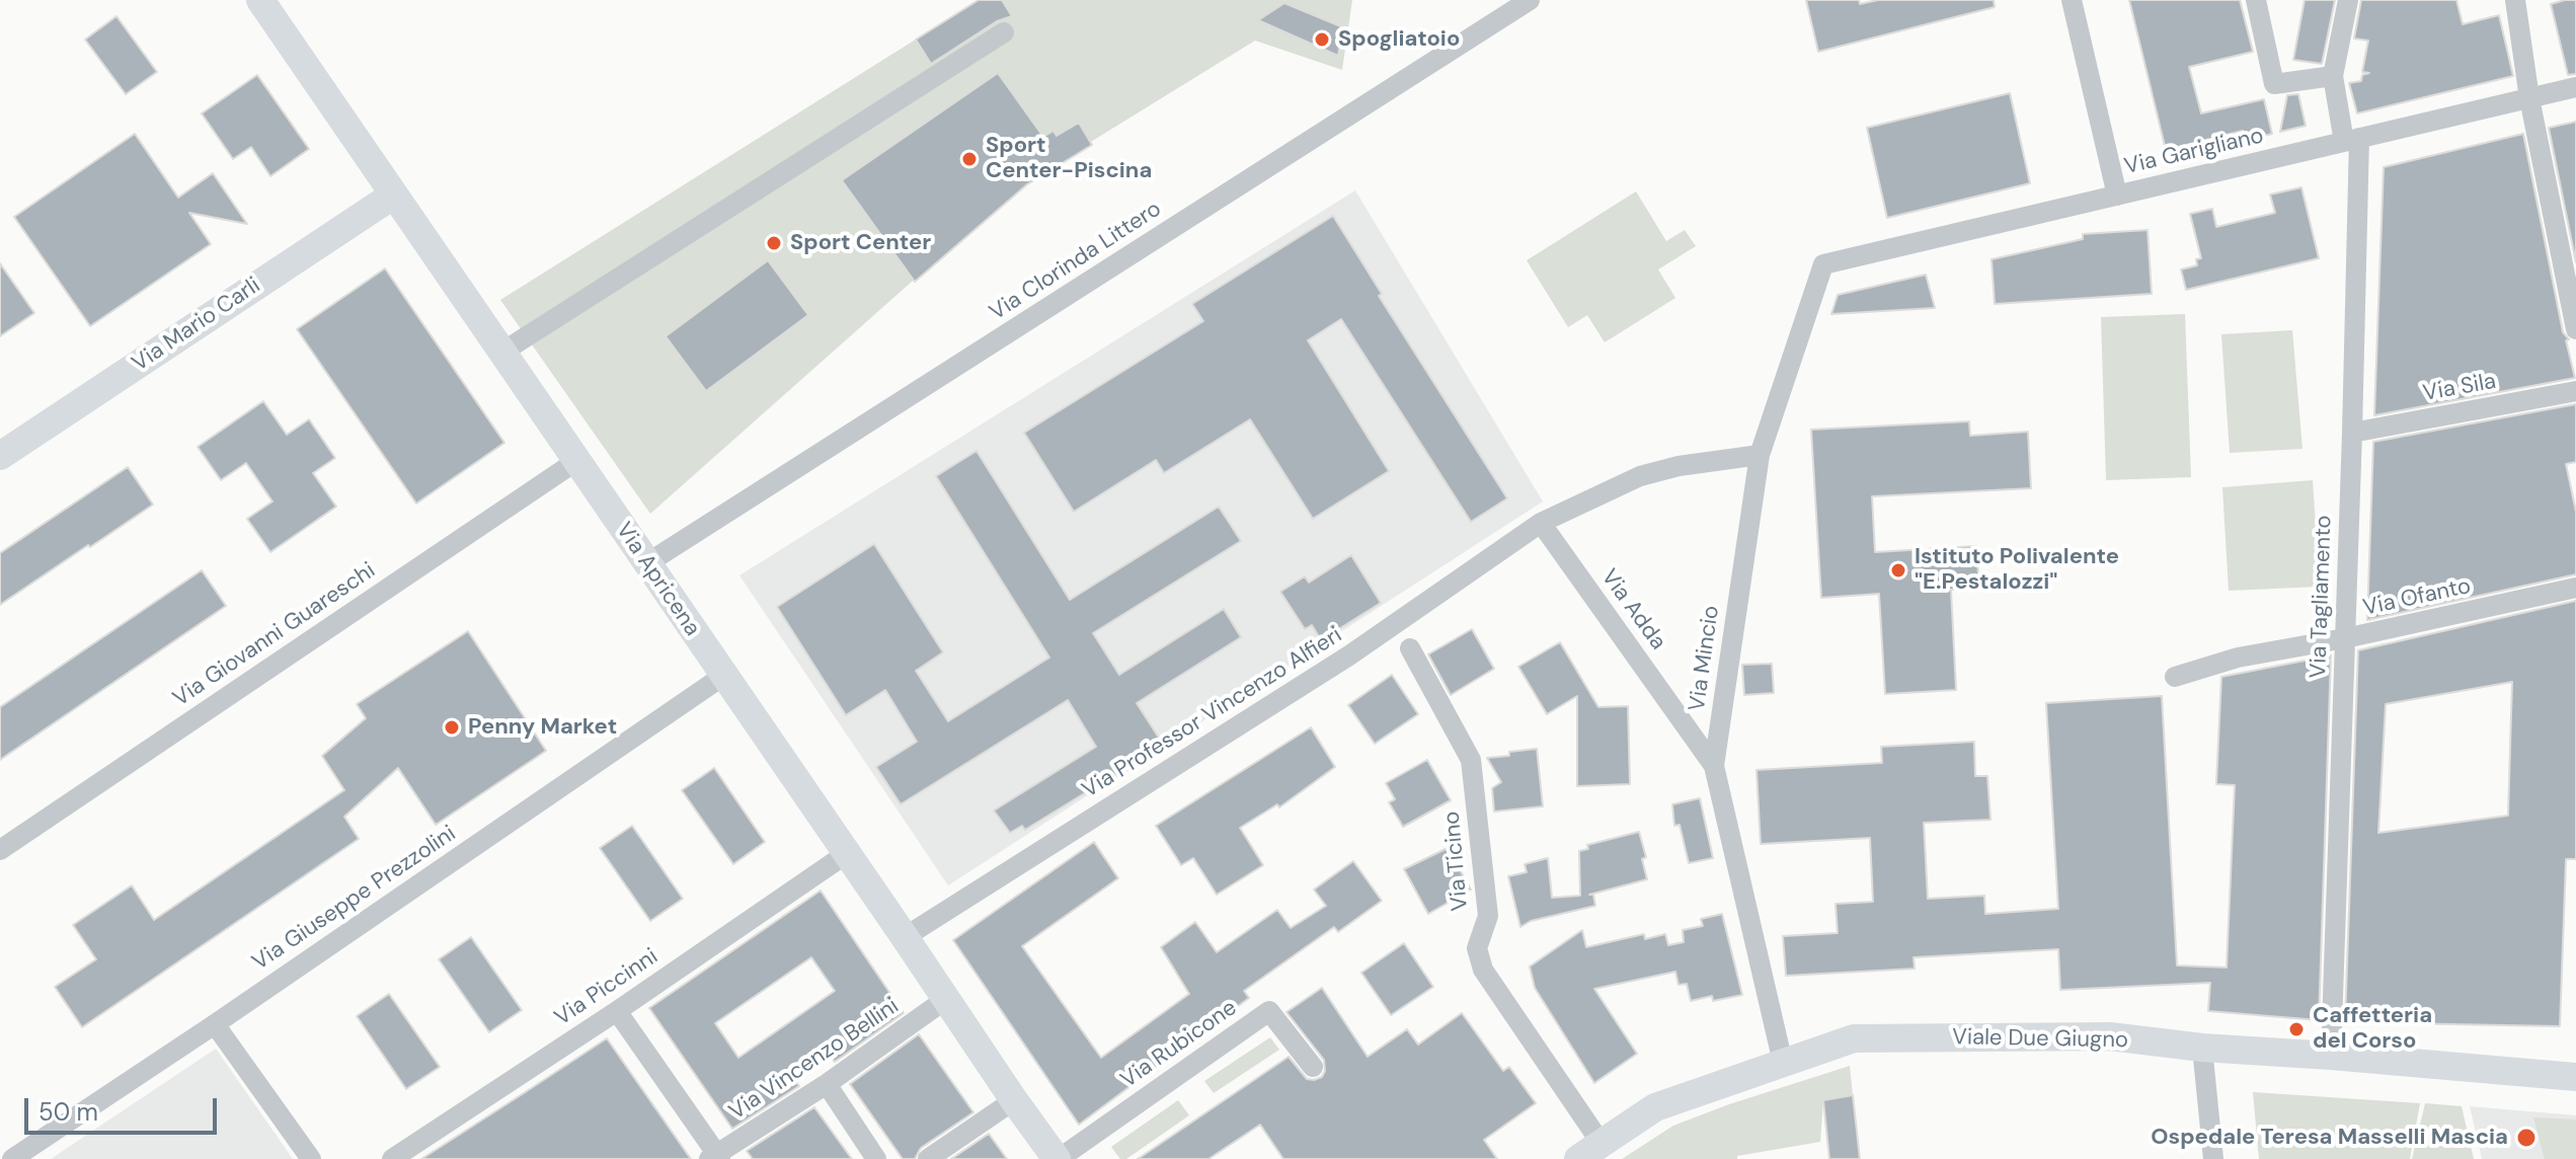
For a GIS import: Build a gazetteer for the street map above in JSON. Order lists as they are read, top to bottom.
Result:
{
  "streets": {
    "main road": ["Via Mario Carli", "Via Apricena", "Viale Due Giugno"],
    "street": [
      "Via Garigliano",
      "Via Clorinda Littero",
      "Via Sila",
      "Via Tagliamento",
      "Via Ofanto",
      "Via Adda",
      "Via Giovanni Guareschi",
      "Via Mincio",
      "Via Professor Vincenzo Alfieri",
      "Via Ticino",
      "Via Giuseppe Prezzolini",
      "Via Piccinni",
      "Via Rubicone",
      "Via Vincenzo Bellini"
    ]
  },
  "crossings": [
    ["Via Garigliano", "Via Tagliamento"],
    ["Via Garigliano", "Via Mincio"],
    ["Via Clorinda Littero", "Via Apricena"],
    ["Via Mario Carli", "Via Apricena"],
    ["Via Sila", "Via Tagliamento"],
    ["Via Apricena", "Via Giovanni Guareschi"],
    ["Via Apricena", "Via Professor Vincenzo Alfieri"],
    ["Via Apricena", "Via Giuseppe Prezzolini"],
    ["Via Apricena", "Via Piccinni"],
    ["Via Apricena", "Via Rubicone"],
    ["Via Apricena", "Via Vincenzo Bellini"],
    ["Via Tagliamento", "Via Ofanto"],
    ["Via Tagliamento", "Viale Due Giugno"],
    ["Via Adda", "Via Mincio"],
    ["Via Adda", "Via Professor Vincenzo Alfieri"],
    ["Via Mincio", "Via Professor Vincenzo Alfieri"],
    ["Via Mincio", "Viale Due Giugno"],
    ["Via Ticino", "Viale Due Giugno"]
  ],
  "places": [
    "Spogliatoio",
    "Sport Center-Piscina",
    "Sport Center",
    "Istituto Polivalente \"E.Pestalozzi\"",
    "Penny Market",
    "Caffetteria del Corso",
    "Ospedale Teresa Masselli Mascia"
  ],
  "scale_bar": "50 m"
}
